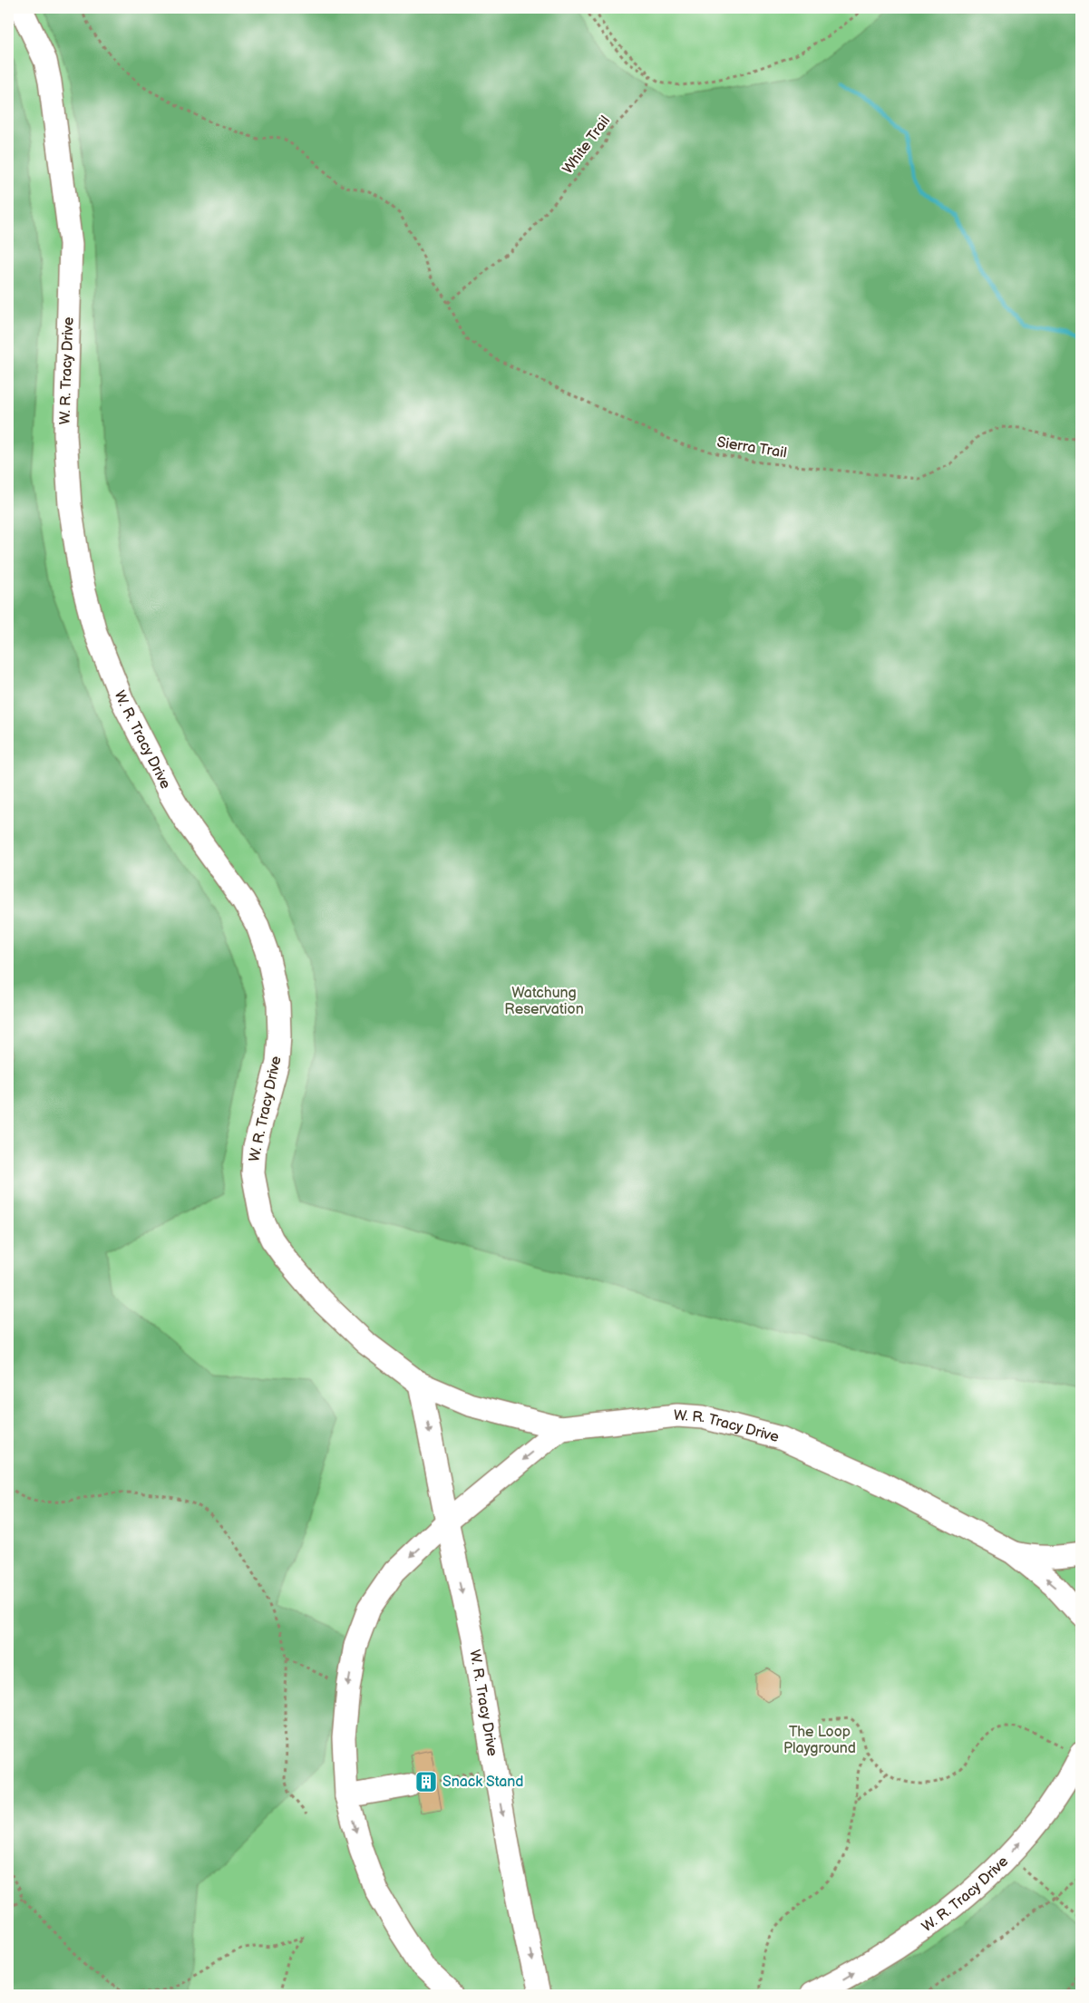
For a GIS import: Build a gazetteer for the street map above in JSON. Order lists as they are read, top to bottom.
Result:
{
  "streets": {
    "street": ["W. R. Tracy Drive"],
    "path": ["White Trail", "Sierra Trail"]
  },
  "crossings": [
    ["White Trail", "Sierra Trail"]
  ],
  "parks": ["Watchung Reservation", "The Loop Playground"],
  "places": {
    "building": ["Snack Stand"]
  }
}
